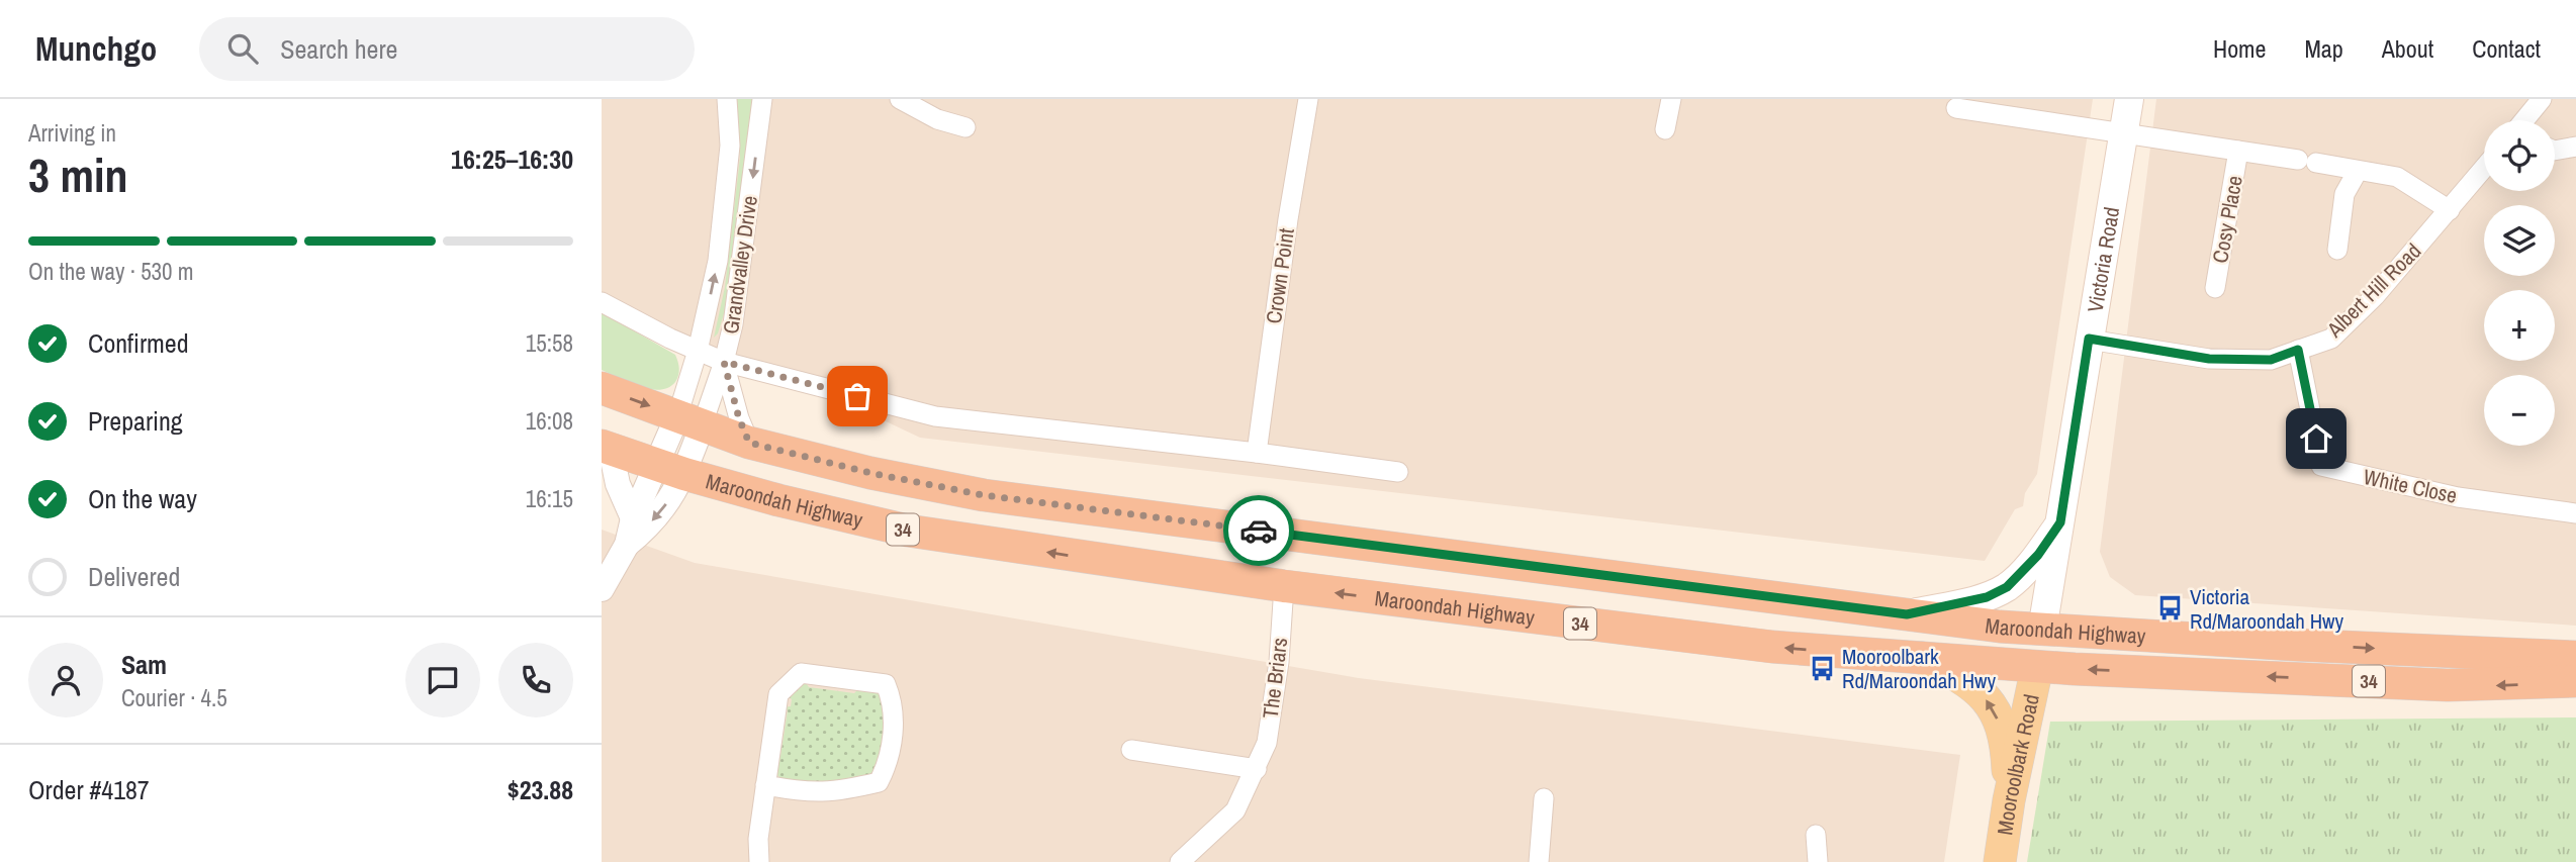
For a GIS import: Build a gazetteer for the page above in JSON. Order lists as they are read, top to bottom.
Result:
{
  "streets": {
    "highway": ["Maroondah Highway", "34"],
    "main road": ["Victoria Road", "Mooroolbark Road"],
    "street": [
      "Cosy Place",
      "Grandvalley Drive",
      "Crown Point",
      "Albert Hill Road",
      "White Close",
      "The Briars"
    ]
  },
  "crossings": [
    ["Cosy Place", "Victoria Road"],
    ["Cosy Place", "Albert Hill Road"],
    ["Victoria Road", "Albert Hill Road"],
    ["Victoria Road", "Maroondah Highway"],
    ["Grandvalley Drive", "Maroondah Highway"],
    ["Albert Hill Road", "White Close"],
    ["Maroondah Highway", "The Briars"],
    ["Maroondah Highway", "Mooroolbark Road"]
  ],
  "places": {
    "bus stop": ["Victoria Rd/Maroondah Hwy", "Mooroolbark Rd/Maroondah Hwy"]
  },
  "page": {
    "header": "Munchgo",
    "search": "Search here",
    "nav": [
      "Home",
      "Map",
      "About",
      "Contact"
    ],
    "heading": ["3 min", "Arriving in", "16:25–16:30"],
    "panel": [
      "Sam",
      "Courier · 4.5",
      "Order #4187",
      "$23.88"
    ],
    "map_buttons": ["+", "−"],
    "bar": "On the way · 530 m",
    "list": [
      ["Confirmed", "15:58"],
      ["Preparing", "16:08"],
      ["On the way", "16:15"],
      "Delivered"
    ]
  }
}
